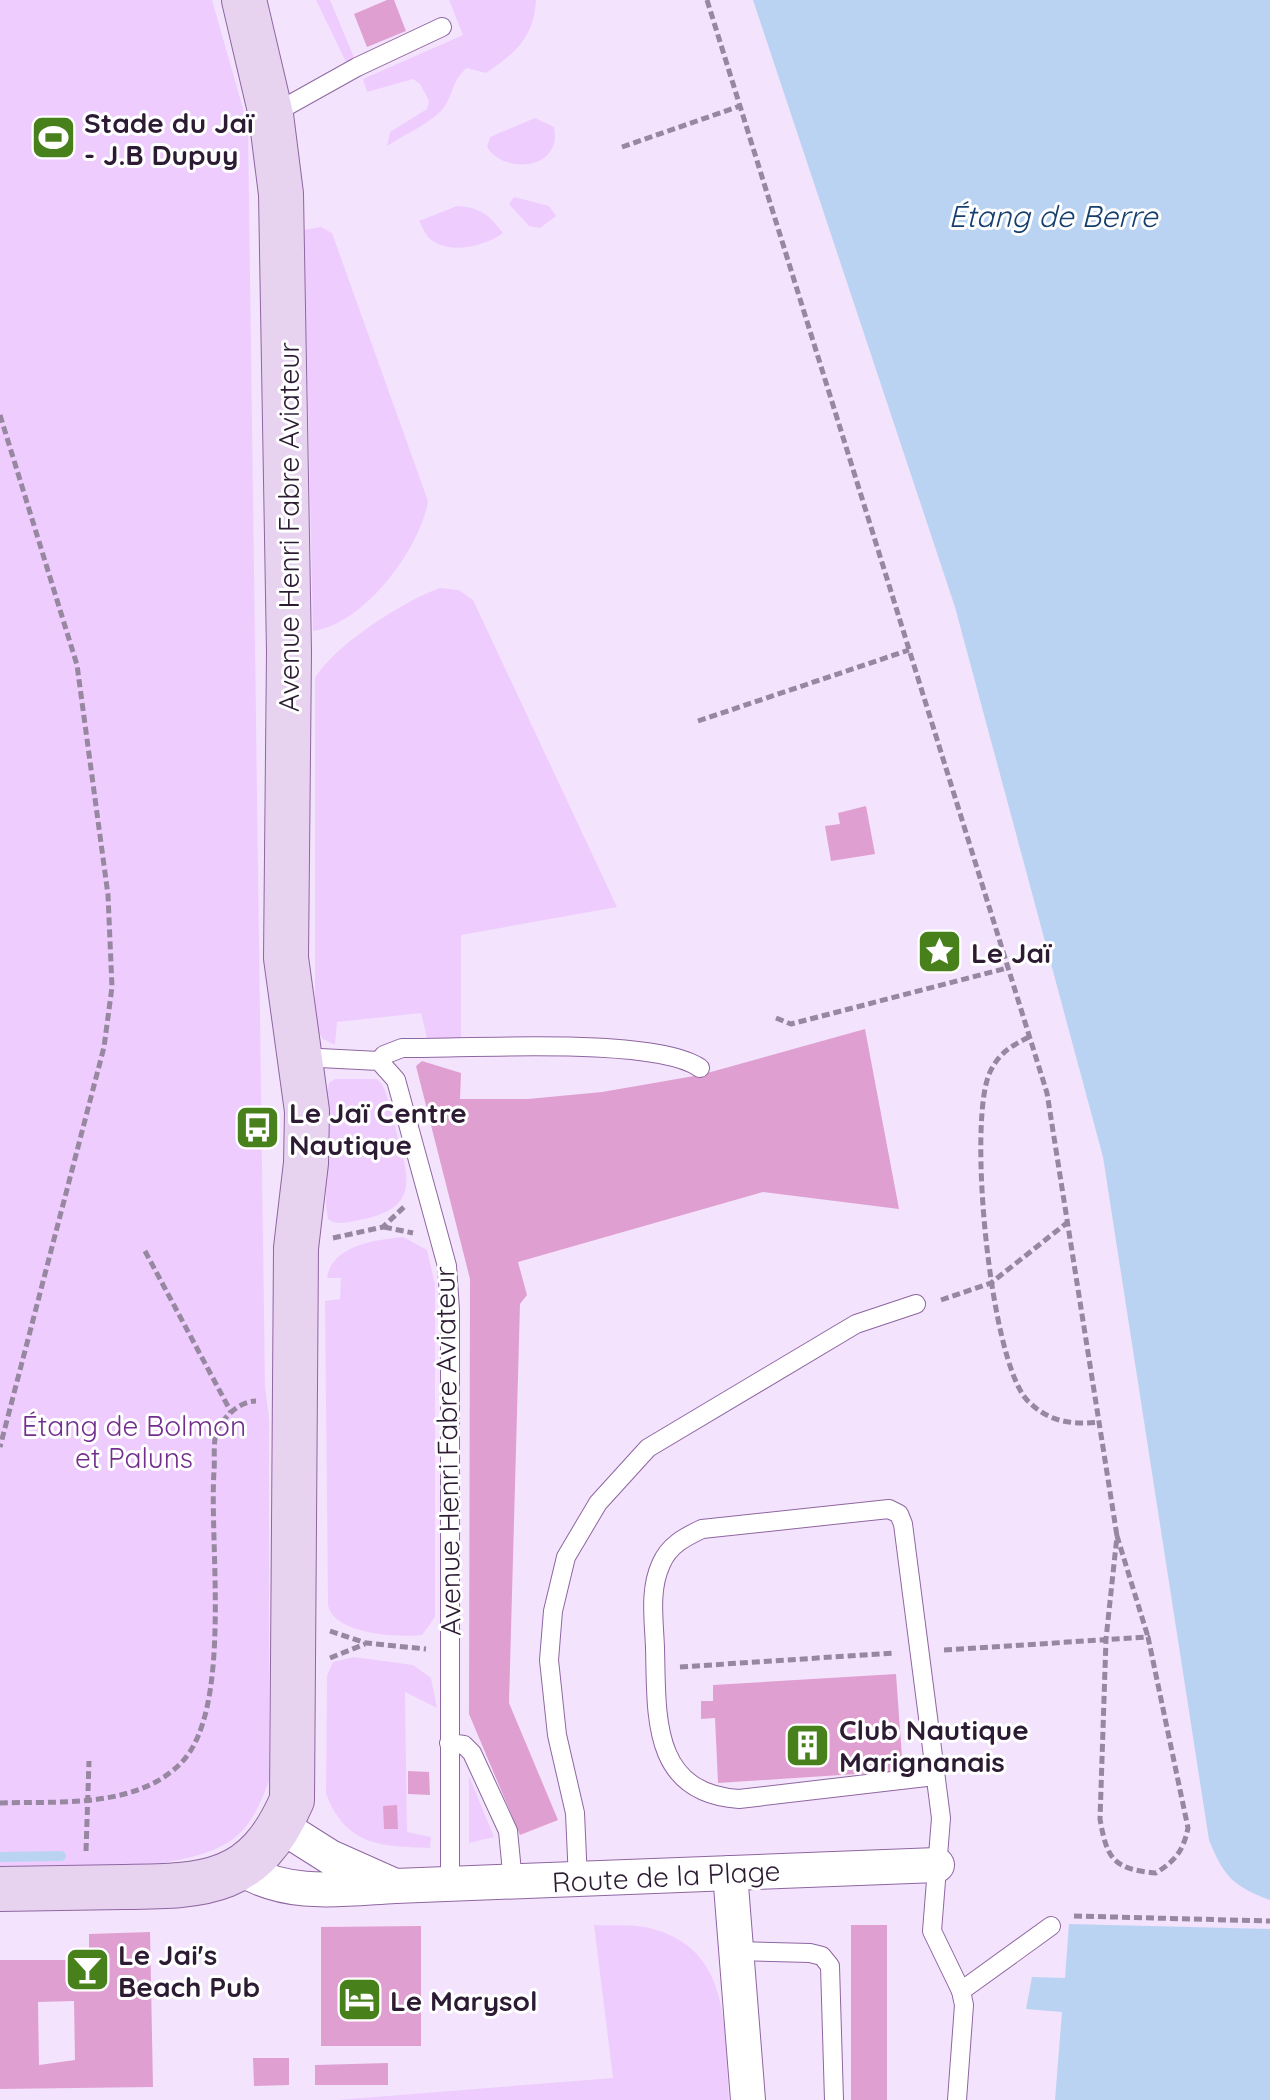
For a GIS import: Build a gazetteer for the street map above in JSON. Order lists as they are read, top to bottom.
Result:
{
  "streets": {
    "street": ["Avenue Henri Fabre Aviateur", "Route de la Plage"]
  },
  "crossings": [
    ["Avenue Henri Fabre Aviateur", "Route de la Plage"]
  ],
  "water": ["Étang de Berre"],
  "parks": ["Étang de Bolmon et Paluns"],
  "places": {
    "sports": ["Stade du Jaï - J.B Dupuy"],
    "place": ["Le Jaï"],
    "bus stop": ["Le Jaï Centre Nautique"],
    "building": ["Club Nautique Marignanais"],
    "bar": ["Le Jai's Beach Pub"],
    "hotel": ["Le Marysol"]
  }
}
